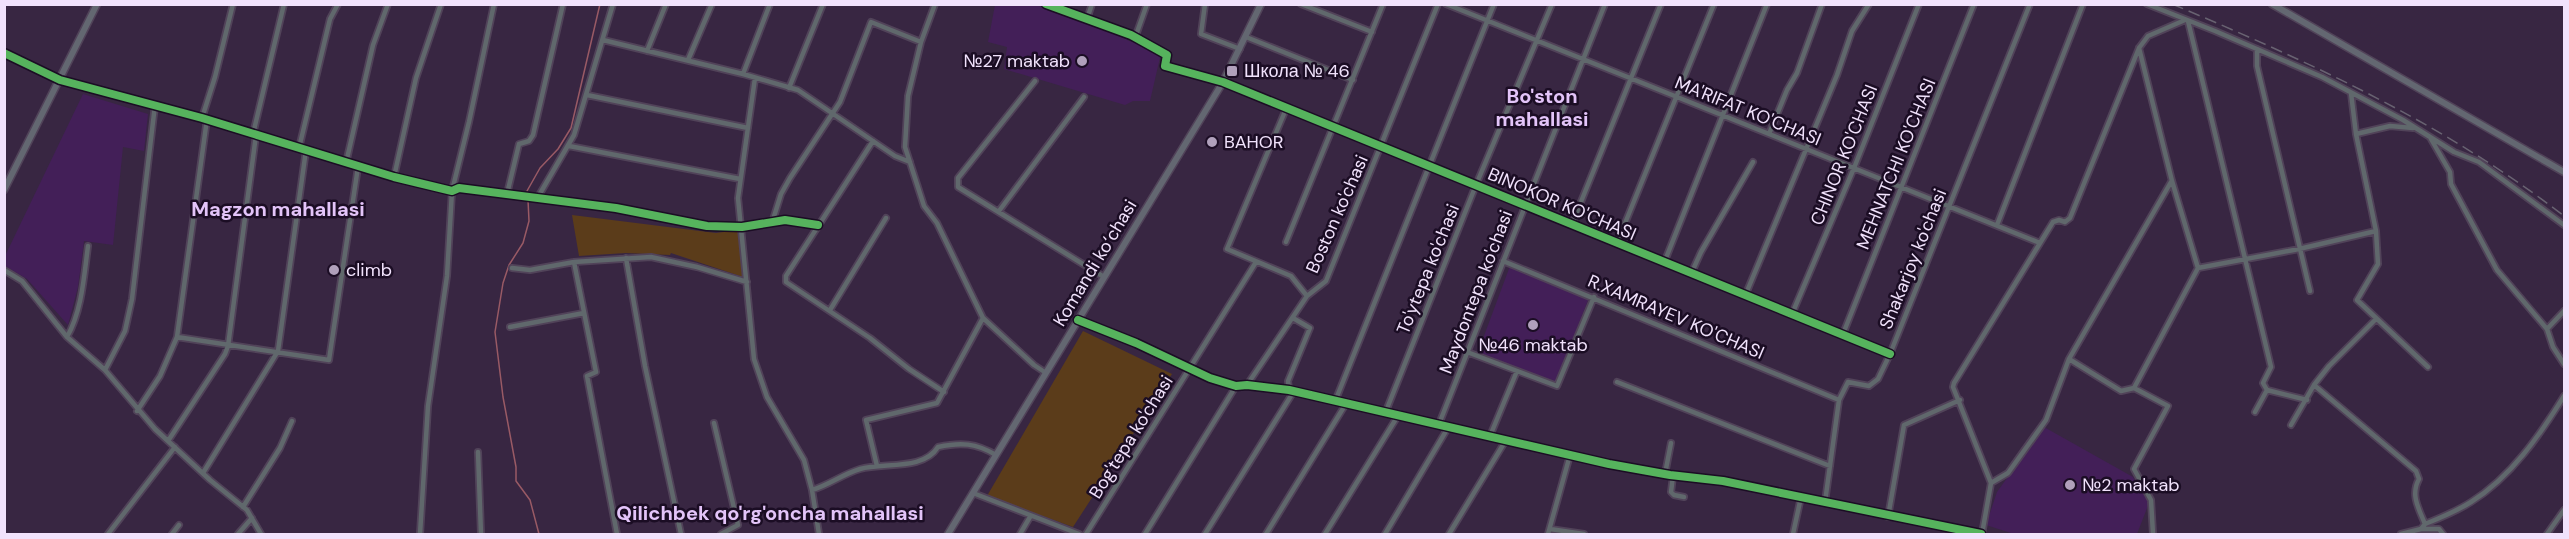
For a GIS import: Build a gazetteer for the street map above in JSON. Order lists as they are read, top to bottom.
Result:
{
  "streets": {
    "main road": ["Komandi ko‘chasi"],
    "street": [
      "MA'RIFAT KO'CHASI",
      "CHINOR KO'CHASI",
      "MEHNATCHI KO'CHASI",
      "BINOKOR KO'CHASI",
      "Boston ko'chasi",
      "Shakarjoy ko'chasi",
      "To'ytepa ko'chasi",
      "Maydontepa ko'chasi",
      "R.XAMRAYEV KO'CHASI",
      "Bog'tepa ko'chasi"
    ]
  },
  "crossings": [
    ["MA'RIFAT KO'CHASI", "CHINOR KO'CHASI"],
    ["MA'RIFAT KO'CHASI", "MEHNATCHI KO'CHASI"],
    ["MA'RIFAT KO'CHASI", "Shakarjoy ko'chasi"],
    ["MA'RIFAT KO'CHASI", "To'ytepa ko'chasi"],
    ["MA'RIFAT KO'CHASI", "Maydontepa ko'chasi"],
    ["CHINOR KO'CHASI", "BINOKOR KO'CHASI"],
    ["MEHNATCHI KO'CHASI", "BINOKOR KO'CHASI"],
    ["BINOKOR KO'CHASI", "Boston ko'chasi"],
    ["BINOKOR KO'CHASI", "Shakarjoy ko'chasi"],
    ["BINOKOR KO'CHASI", "Komandi ko‘chasi"],
    ["BINOKOR KO'CHASI", "To'ytepa ko'chasi"],
    ["BINOKOR KO'CHASI", "Maydontepa ko'chasi"],
    ["Shakarjoy ko'chasi", "R.XAMRAYEV KO'CHASI"],
    ["Maydontepa ko'chasi", "R.XAMRAYEV KO'CHASI"]
  ],
  "districts": ["Bo'ston mahallasi", "Magzon mahallasi", "Qilichbek qo'rg'oncha mahallasi"],
  "places": {
    "other": [
      "№27 maktab",
      "BAHOR",
      "climb",
      "№46 maktab",
      "№2 maktab"
    ],
    "transit": ["Школа № 46"]
  }
}
